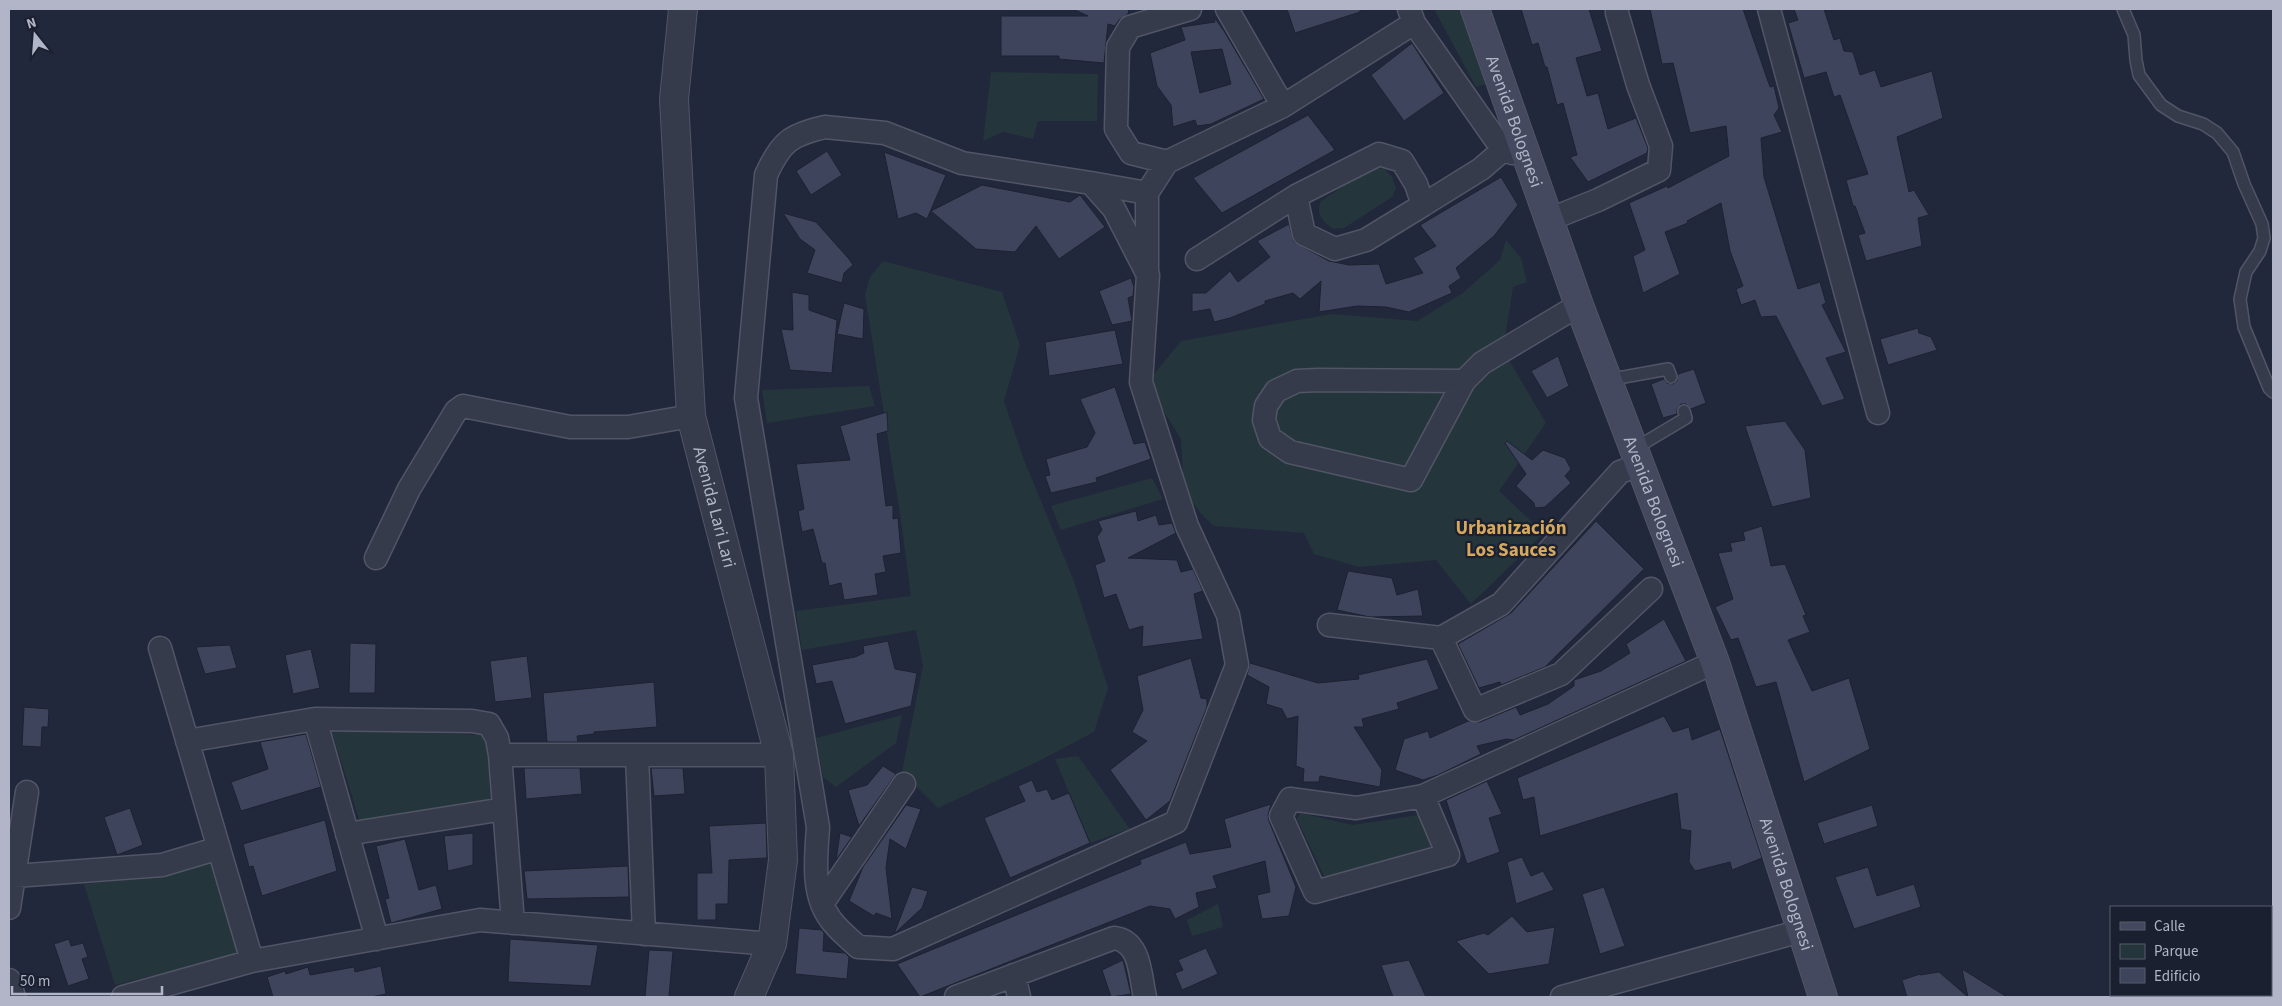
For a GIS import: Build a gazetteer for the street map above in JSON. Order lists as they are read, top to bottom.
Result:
{
  "streets": {
    "main road": ["Avenida Bolognesi"],
    "street": ["Avenida Lari Lari"]
  },
  "districts": ["Urbanización Los Sauces"],
  "legend": ["Calle", "Parque", "Edificio"],
  "scale_bar": "50 m",
  "north": "top"
}
